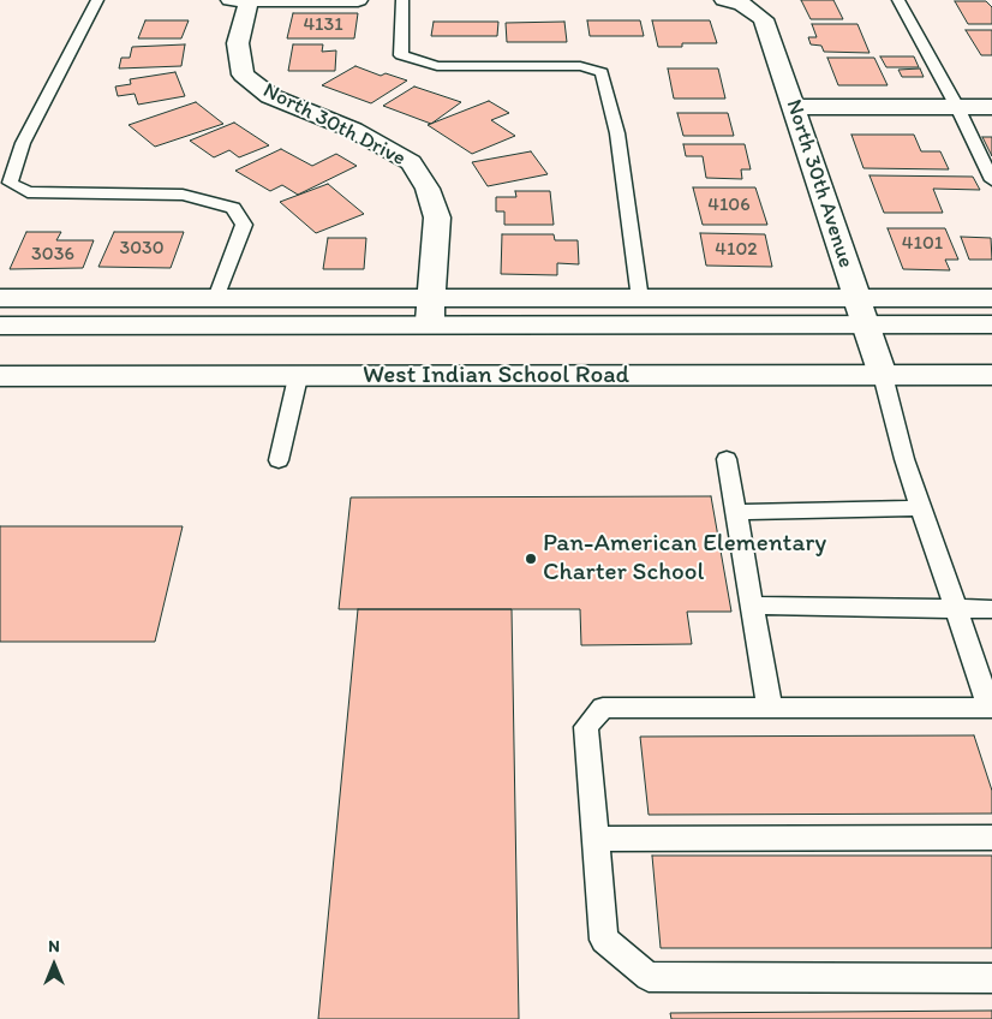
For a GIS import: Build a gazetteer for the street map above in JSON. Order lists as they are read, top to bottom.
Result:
{
  "streets": {
    "street": ["North 30th Drive", "North 30th Avenue", "West Indian School Road"]
  },
  "crossings": [
    ["North 30th Drive", "West Indian School Road"],
    ["North 30th Avenue", "West Indian School Road"]
  ],
  "places": ["Pan-American Elementary Charter School"],
  "house_numbers": [
    "4131",
    "4106",
    "4101",
    "3030",
    "4102",
    "3036"
  ],
  "north": "top"
}
